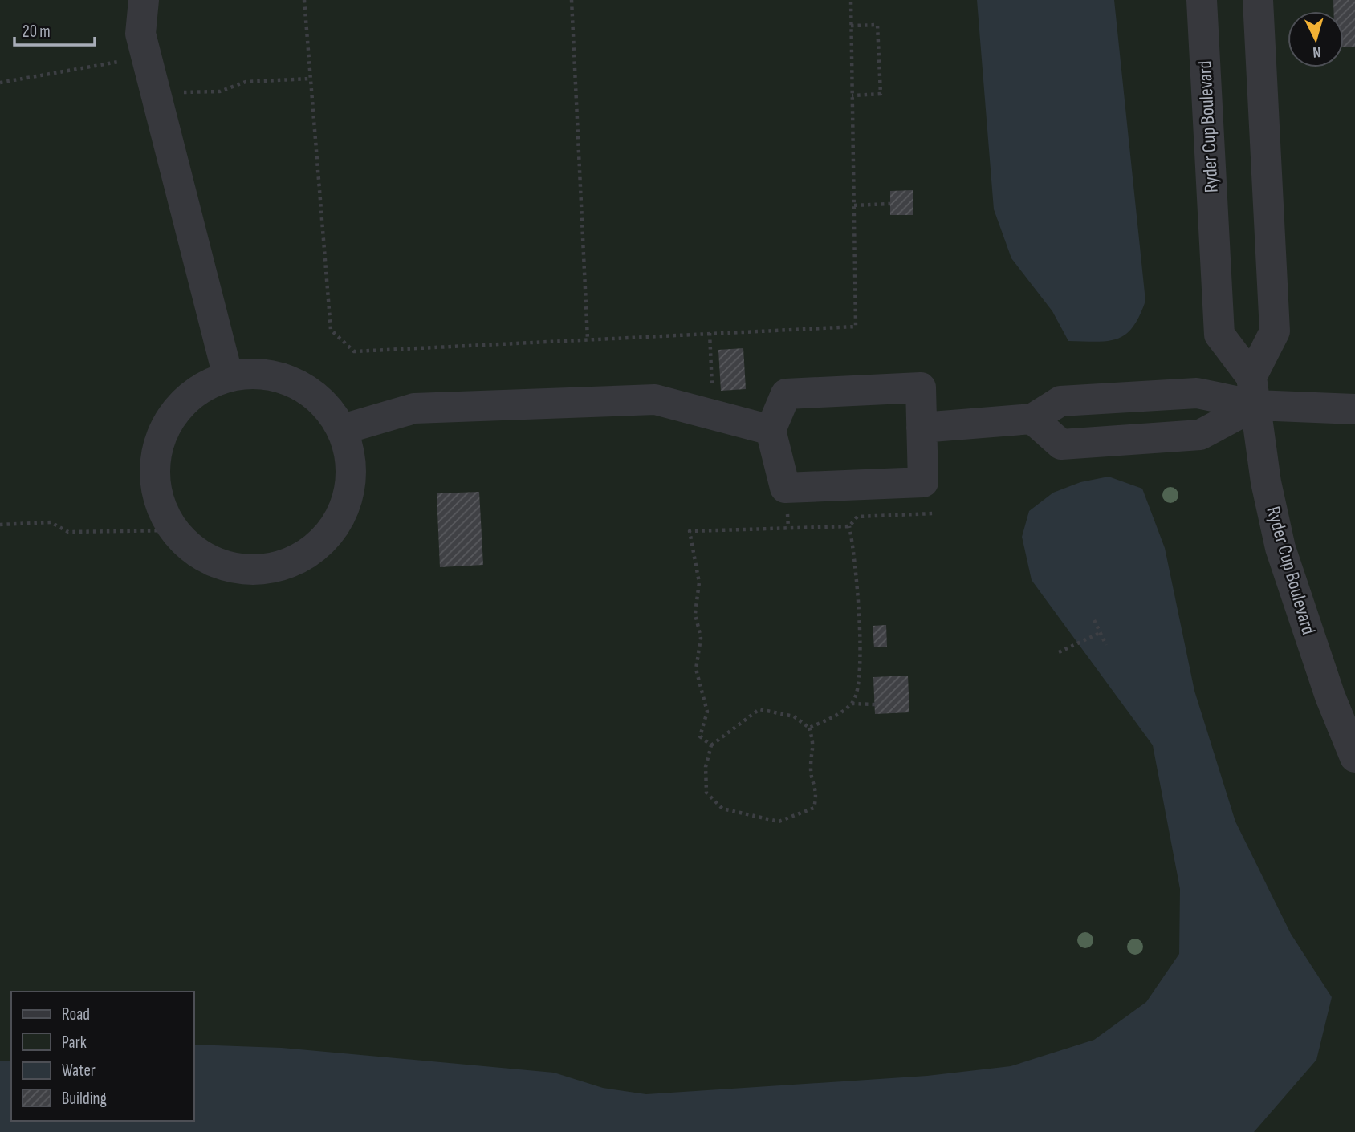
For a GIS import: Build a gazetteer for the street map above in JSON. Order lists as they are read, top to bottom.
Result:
{
  "streets": {
    "street": ["Ryder Cup Boulevard"]
  },
  "legend": [
    "Road",
    "Park",
    "Water",
    "Building"
  ],
  "scale_bar": "20 m",
  "north": "bottom"
}
